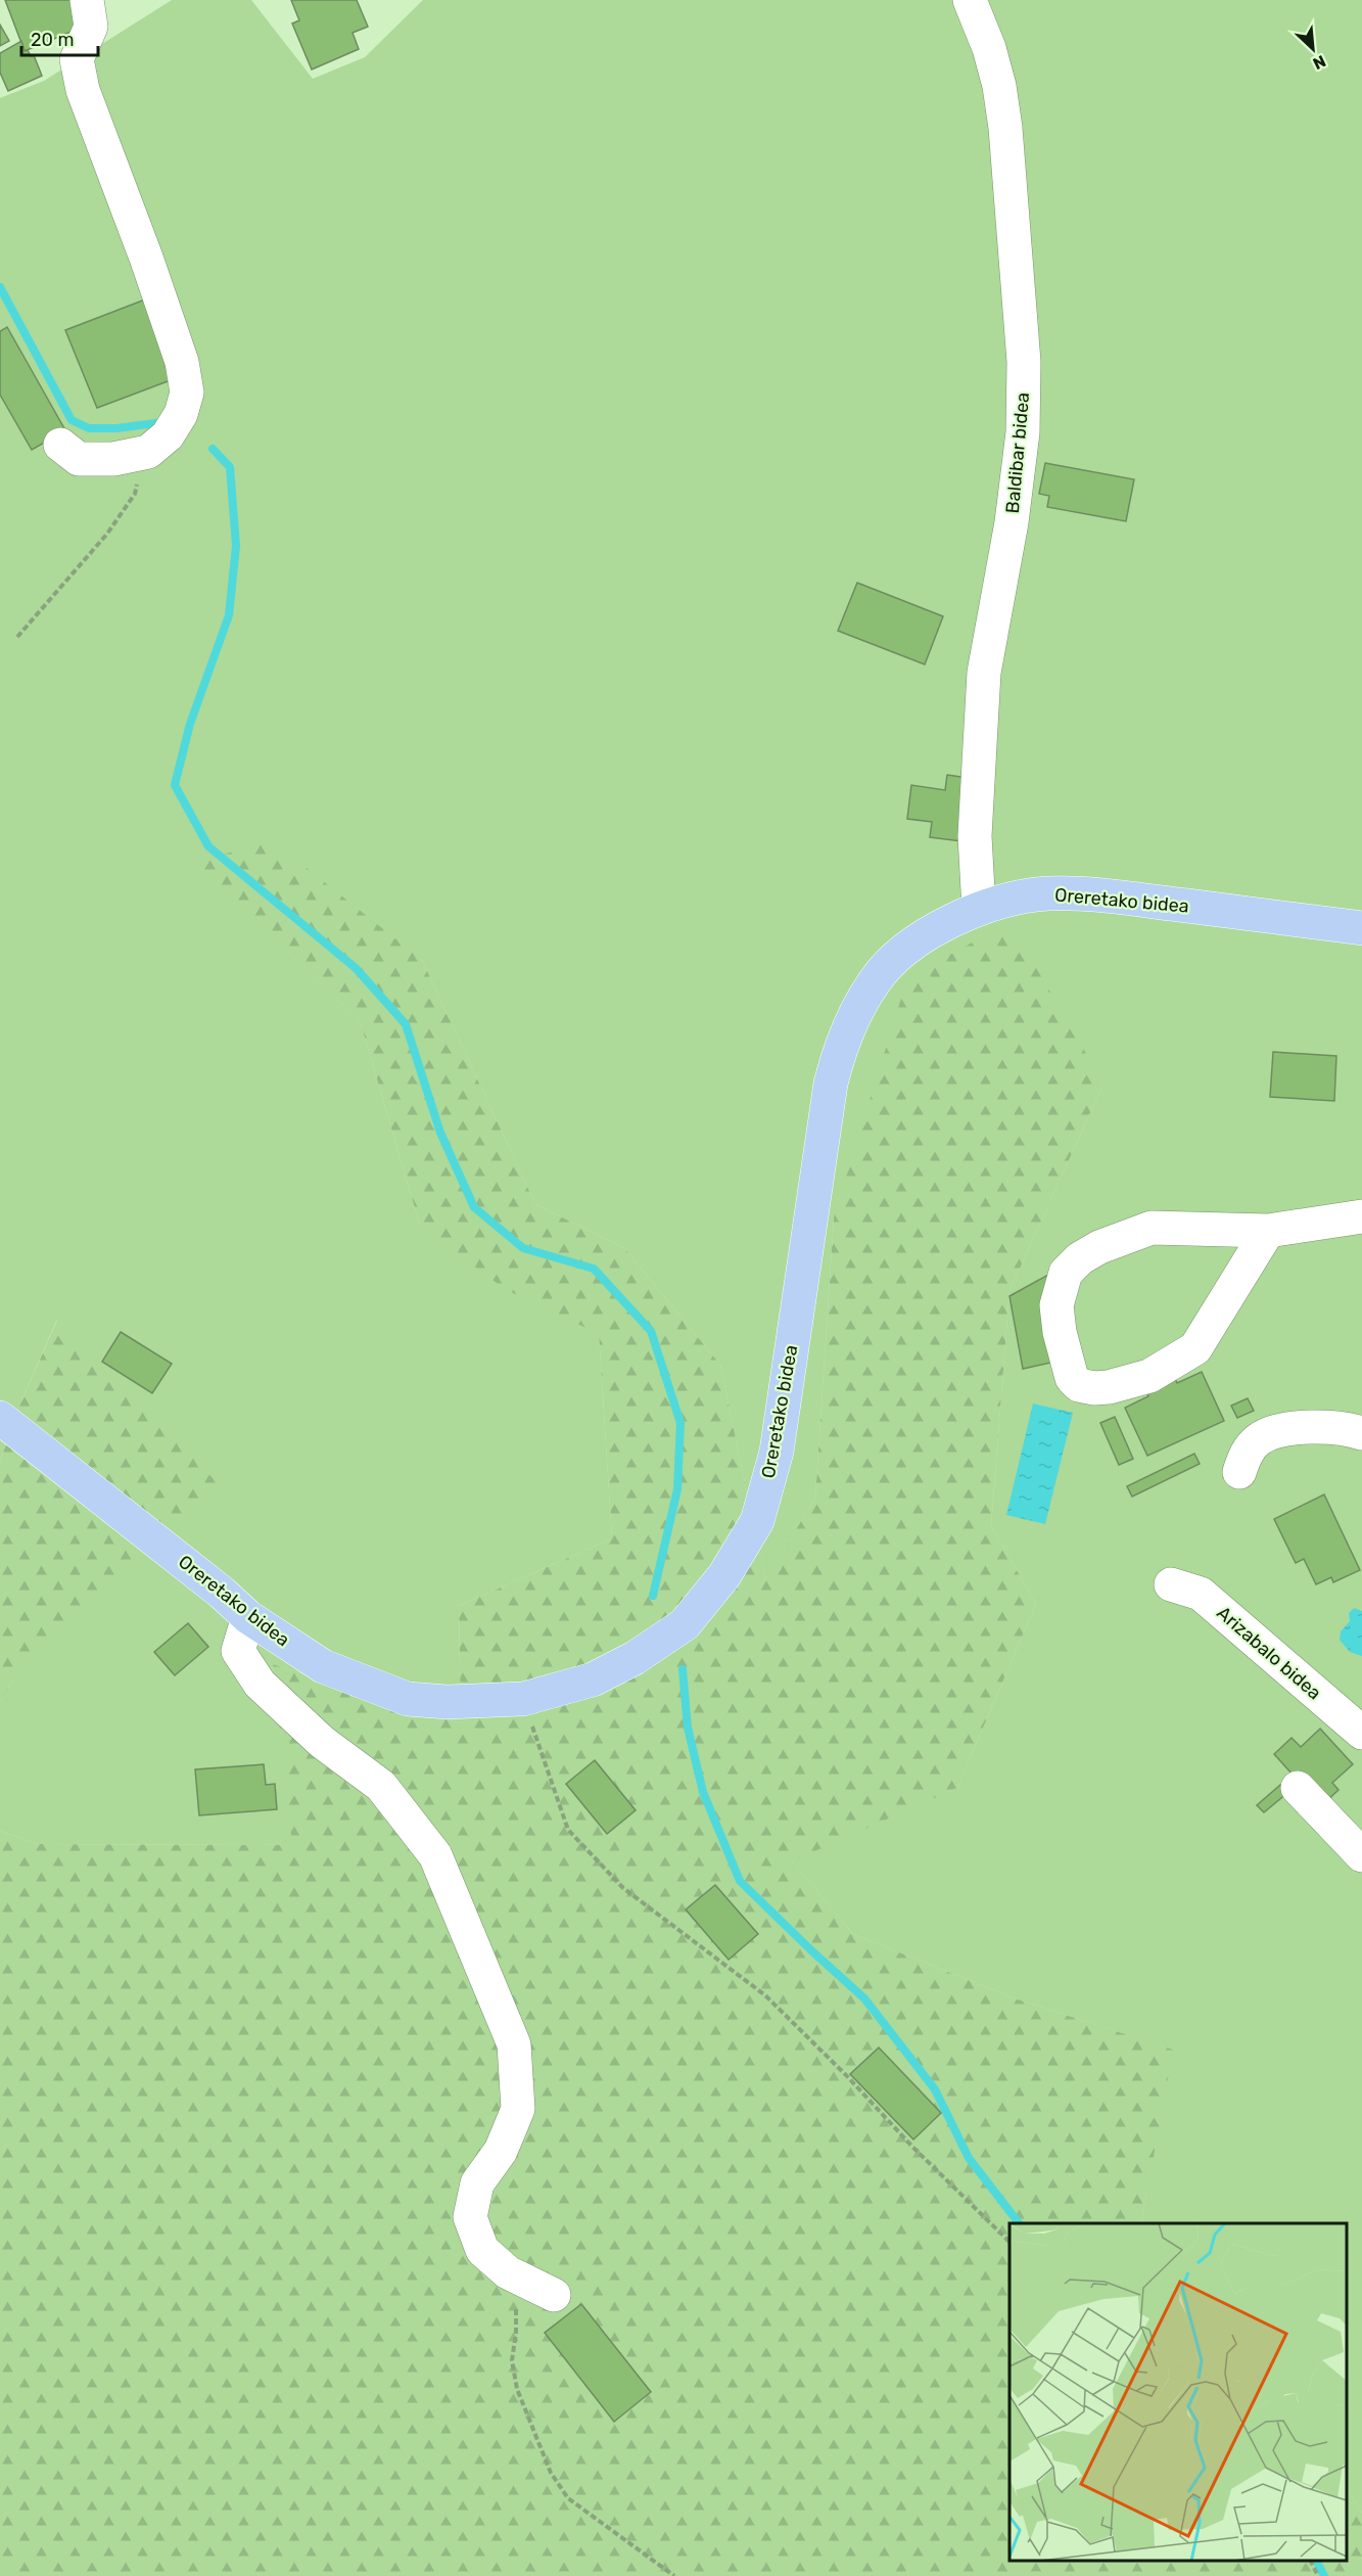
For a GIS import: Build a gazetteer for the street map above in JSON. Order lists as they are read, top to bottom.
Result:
{
  "streets": {
    "main road": ["Oreretako bidea"],
    "street": ["Baldibar bidea", "Arizabalo bidea"]
  },
  "crossings": [
    ["Baldibar bidea", "Oreretako bidea"]
  ],
  "scale_bar": "20 m",
  "north": "bottom right"
}
